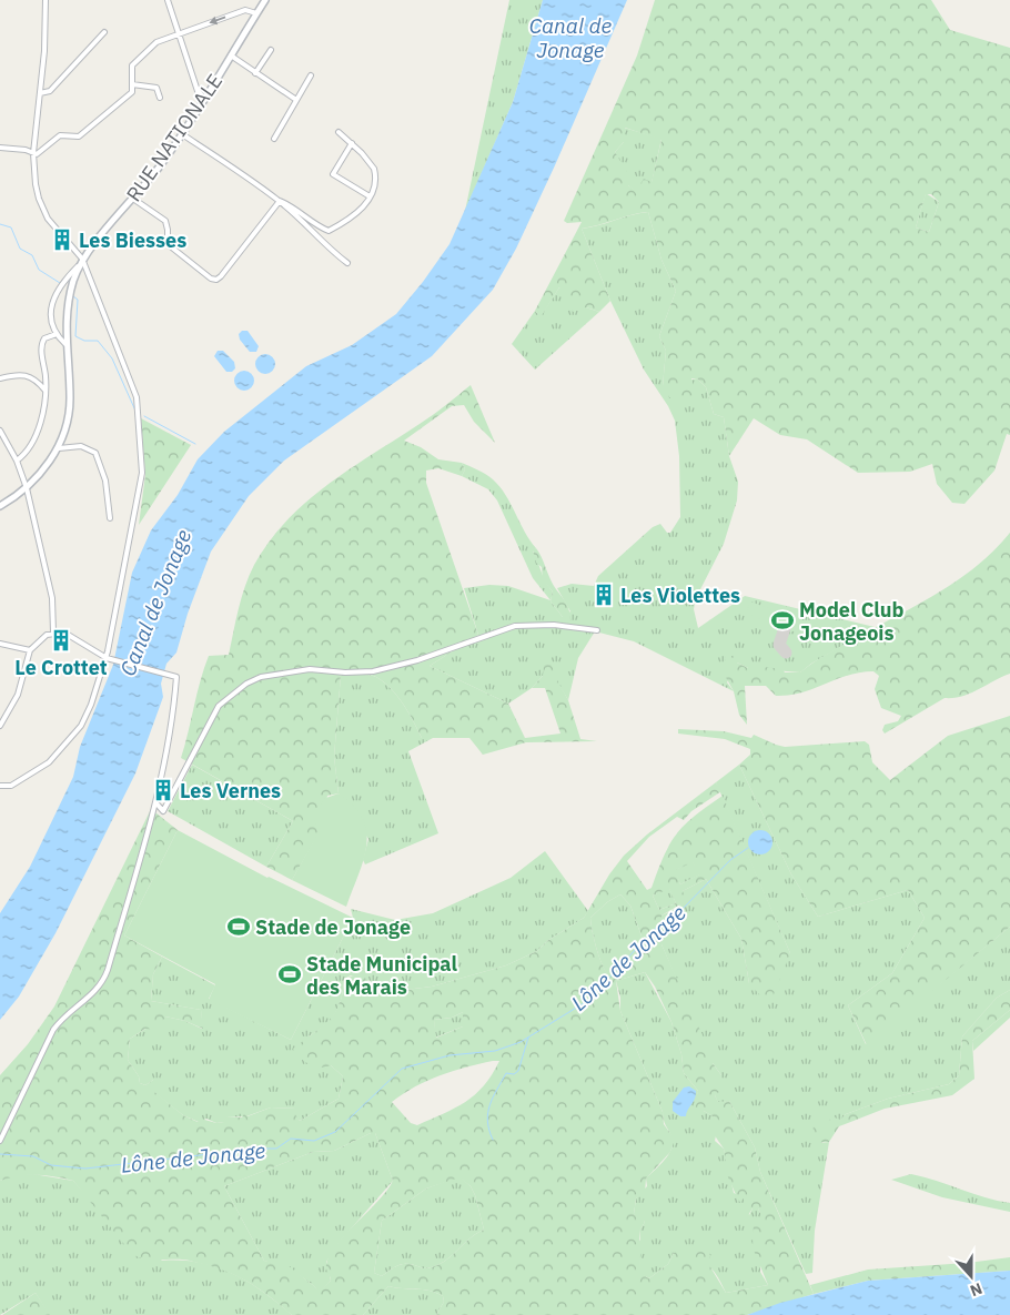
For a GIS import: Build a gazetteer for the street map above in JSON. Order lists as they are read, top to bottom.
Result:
{
  "streets": {
    "main road": ["RUE NATIONALE"]
  },
  "water": ["Canal de Jonage", "Lône de Jonage"],
  "places": {
    "building": [
      "Les Biesses",
      "Les Violettes",
      "Le Crottet",
      "Les Vernes"
    ],
    "sports": ["Model Club Jonageois", "Stade de Jonage", "Stade Municipal des Marais"]
  },
  "north": "bottom"
}
